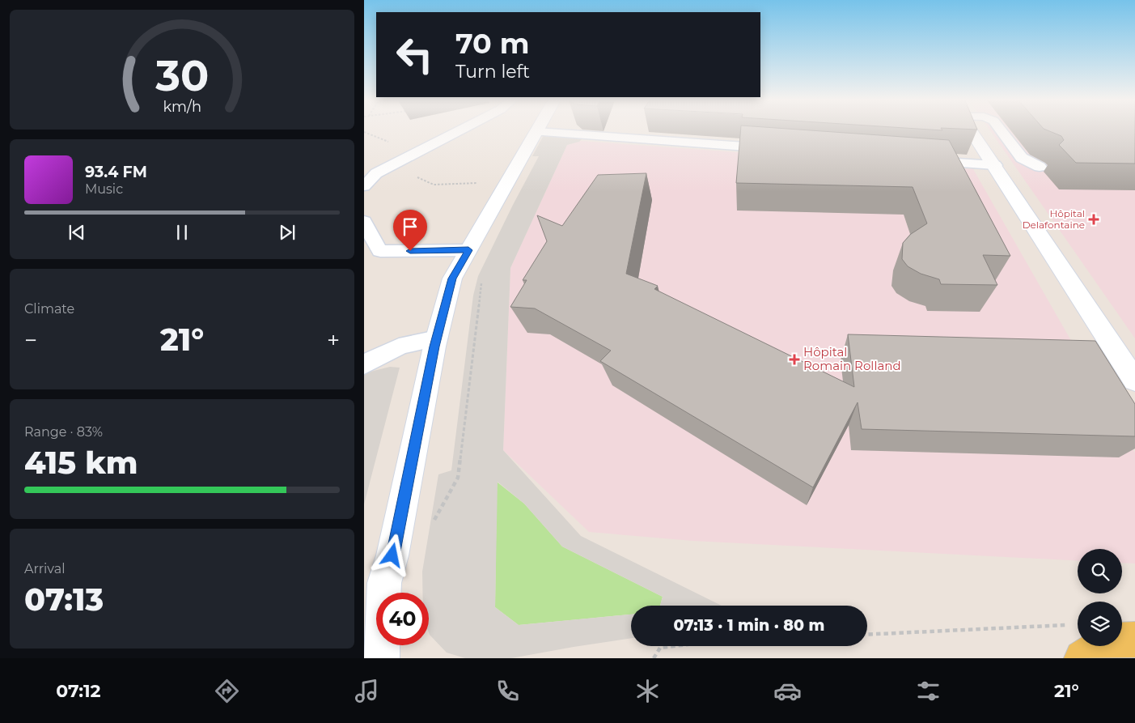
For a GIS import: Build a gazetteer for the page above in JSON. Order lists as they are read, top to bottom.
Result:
{
  "places": {
    "health": ["Hôpital Delafontaine", "Hôpital Romain Rolland"]
  },
  "page": {
    "turn": ["70 m", "Turn left"],
    "song": ["93.4 FM", "Music"],
    "tile": [
      "Climate",
      ["Range · 83%", "415 km"],
      ["Arrival", "07:13"]
    ],
    "heat": ["−", "21°", "+"],
    "limit": "40",
    "trip": "07:13 · 1 min · 80 m",
    "tabs": ["07:12", "21°"],
    "gauge": ["30", "km/h"]
  }
}
